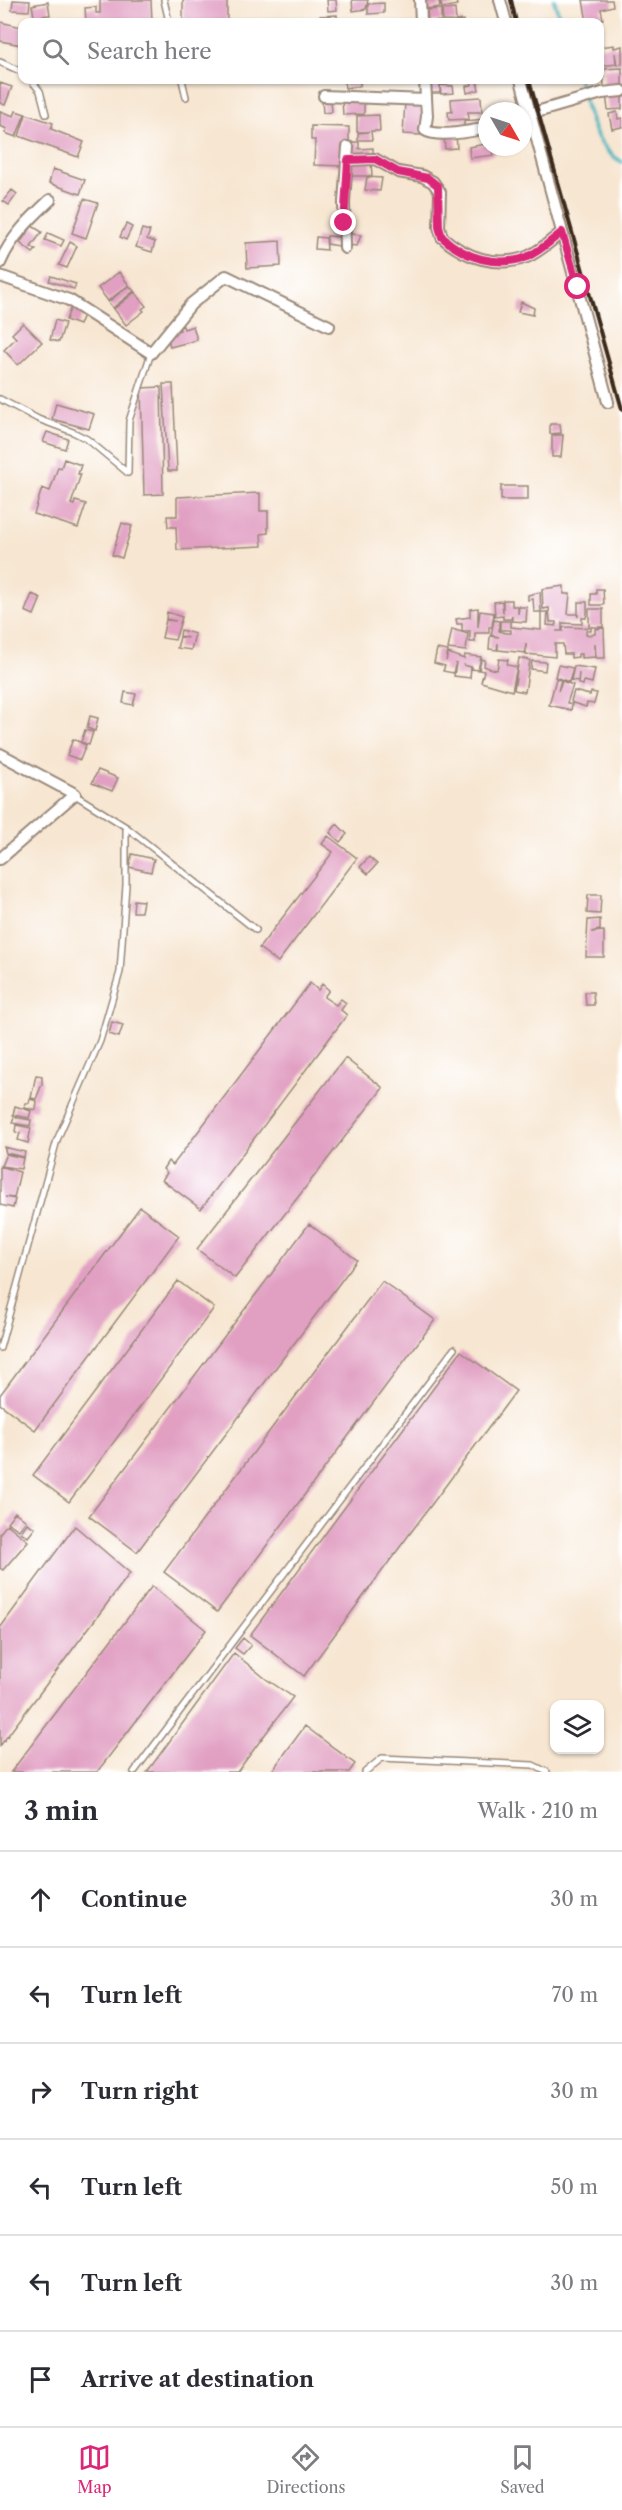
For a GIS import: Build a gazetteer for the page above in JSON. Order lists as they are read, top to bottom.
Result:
{
  "north": "bottom right",
  "page": {
    "search": "Search here",
    "heading": ["3 min", "Walk · 210 m"],
    "list": [
      ["Continue", "30 m"],
      ["Turn left", "70 m"],
      ["Turn right", "30 m"],
      ["Turn left", "50 m"],
      ["Turn left", "30 m"],
      "Arrive at destination"
    ],
    "nav": ["Map", "Directions", "Saved"]
  }
}
